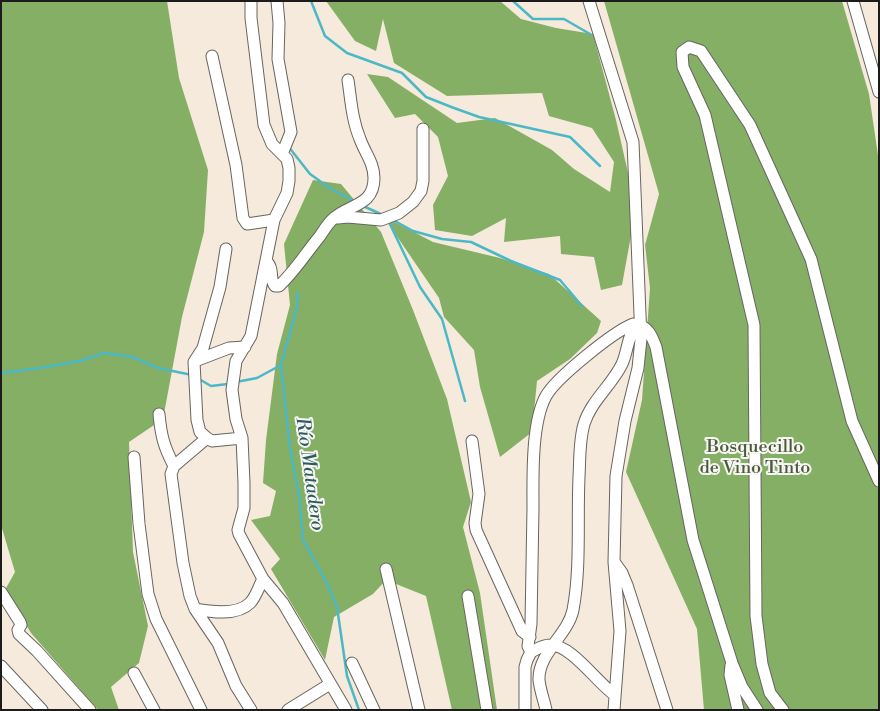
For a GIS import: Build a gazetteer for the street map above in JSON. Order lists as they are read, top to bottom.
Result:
{
  "water": ["Río Matadero"],
  "parks": ["Bosquecillo de Vino Tinto"]
}
